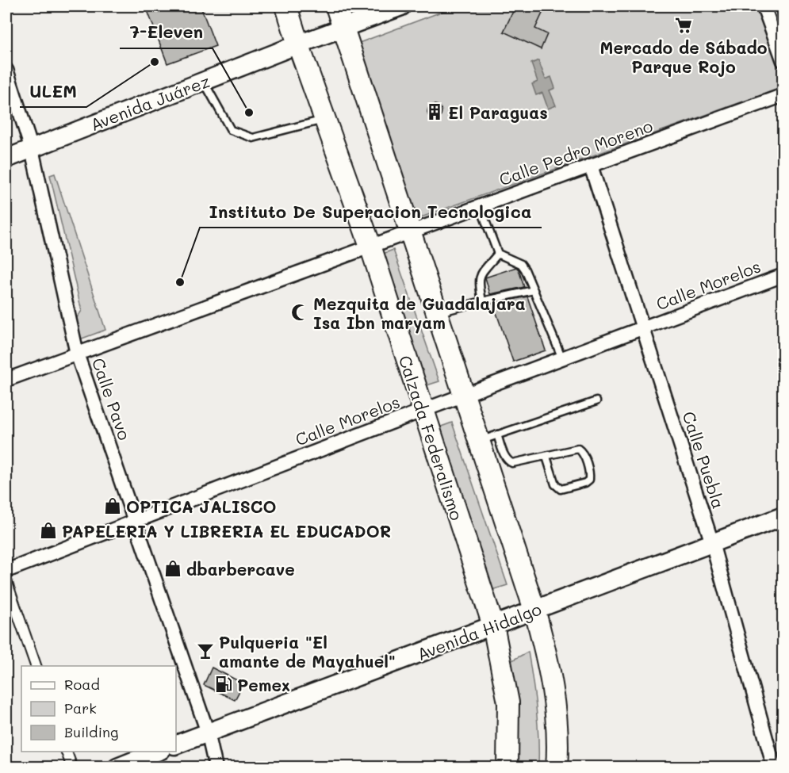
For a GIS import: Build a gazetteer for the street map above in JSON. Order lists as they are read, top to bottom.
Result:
{
  "streets": {
    "main road": ["Avenida Juárez", "Calzada Federalismo", "Avenida Hidalgo"],
    "street": [
      "Calle Pedro Moreno",
      "Calle Morelos",
      "Calle Pavo",
      "Calle Puebla"
    ]
  },
  "crossings": [
    ["Avenida Juárez", "Calle Pavo"],
    ["Avenida Juárez", "Calzada Federalismo"],
    ["Calle Pedro Moreno", "Calle Pavo"],
    ["Calle Pedro Moreno", "Calzada Federalismo"],
    ["Calle Pedro Moreno", "Calle Puebla"],
    ["Calle Morelos", "Calle Pavo"],
    ["Calle Morelos", "Calzada Federalismo"],
    ["Calle Morelos", "Calle Puebla"],
    ["Calle Pavo", "Avenida Hidalgo"],
    ["Calzada Federalismo", "Avenida Hidalgo"],
    ["Calle Puebla", "Avenida Hidalgo"]
  ],
  "places": {
    "supermarket": ["Mercado de Sábado Parque Rojo"],
    "other": ["ULEM", "7-Eleven", "Instituto De Superacion Tecnologica"],
    "building": ["El Paraguas"],
    "mosque": ["Mezquita de Guadalajara Isa Ibn maryam"],
    "shop": ["OPTICA JALISCO", "PAPELERIA Y LIBRERIA EL EDUCADOR", "dbarbercave"],
    "bar": ["Pulqueria \"El amante de Mayahuel\""],
    "fuel station": ["Pemex"]
  },
  "legend": ["Road", "Park", "Building"]
}
